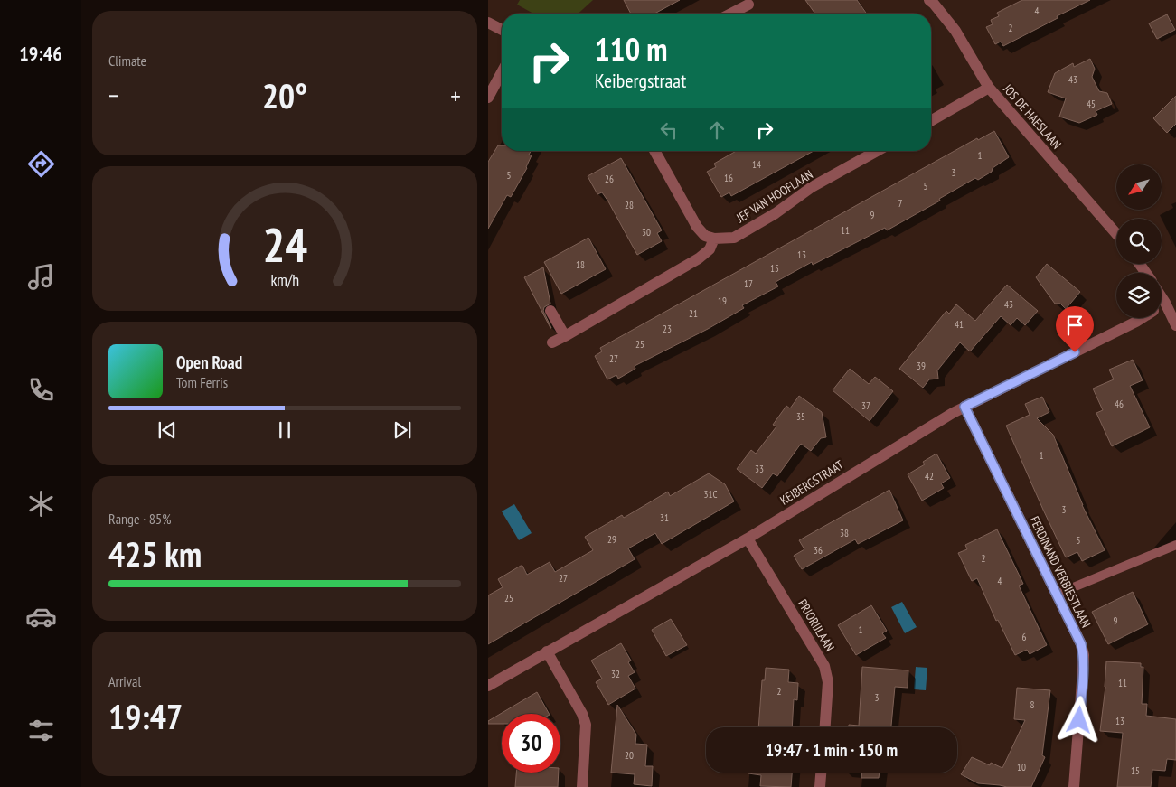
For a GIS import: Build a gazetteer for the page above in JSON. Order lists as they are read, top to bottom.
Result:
{
  "streets": {
    "street": [
      "JOS DE HAESLAAN",
      "JEF VAN HOOFLAAN",
      "KEIBERGSTRAAT",
      "FERDINAND VERBIESTLAAN",
      "PRIORIJLAAN"
    ]
  },
  "crossings": [
    ["KEIBERGSTRAAT", "FERDINAND VERBIESTLAAN"],
    ["KEIBERGSTRAAT", "PRIORIJLAAN"]
  ],
  "house_numbers": [
    "4",
    "2",
    "43",
    "45",
    "1",
    "14",
    "3",
    "5",
    "16",
    "26",
    "5",
    "7",
    "28",
    "9",
    "11",
    "30",
    "13",
    "18",
    "15",
    "17",
    "19",
    "43",
    "21",
    "41",
    "23",
    "25",
    "27",
    "39",
    "46",
    "37",
    "35",
    "1",
    "33",
    "42",
    "31C",
    "3",
    "31",
    "38",
    "29",
    "5",
    "36",
    "2",
    "27",
    "4",
    "25",
    "9",
    "1",
    "6",
    "32",
    "11",
    "2",
    "3",
    "8",
    "13",
    "20",
    "10",
    "15"
  ],
  "north": "bottom left",
  "page": {
    "tabs": "19:46",
    "tile": [
      "Climate",
      ["Range · 85%", "425 km"],
      ["Arrival", "19:47"]
    ],
    "turn": ["110 m", "Keibergstraat"],
    "heat": ["−", "20°", "+"],
    "song": ["Open Road", "Tom Ferris"],
    "limit": "30",
    "trip": "19:47 · 1 min · 150 m",
    "gauge": ["24", "km/h"]
  }
}
